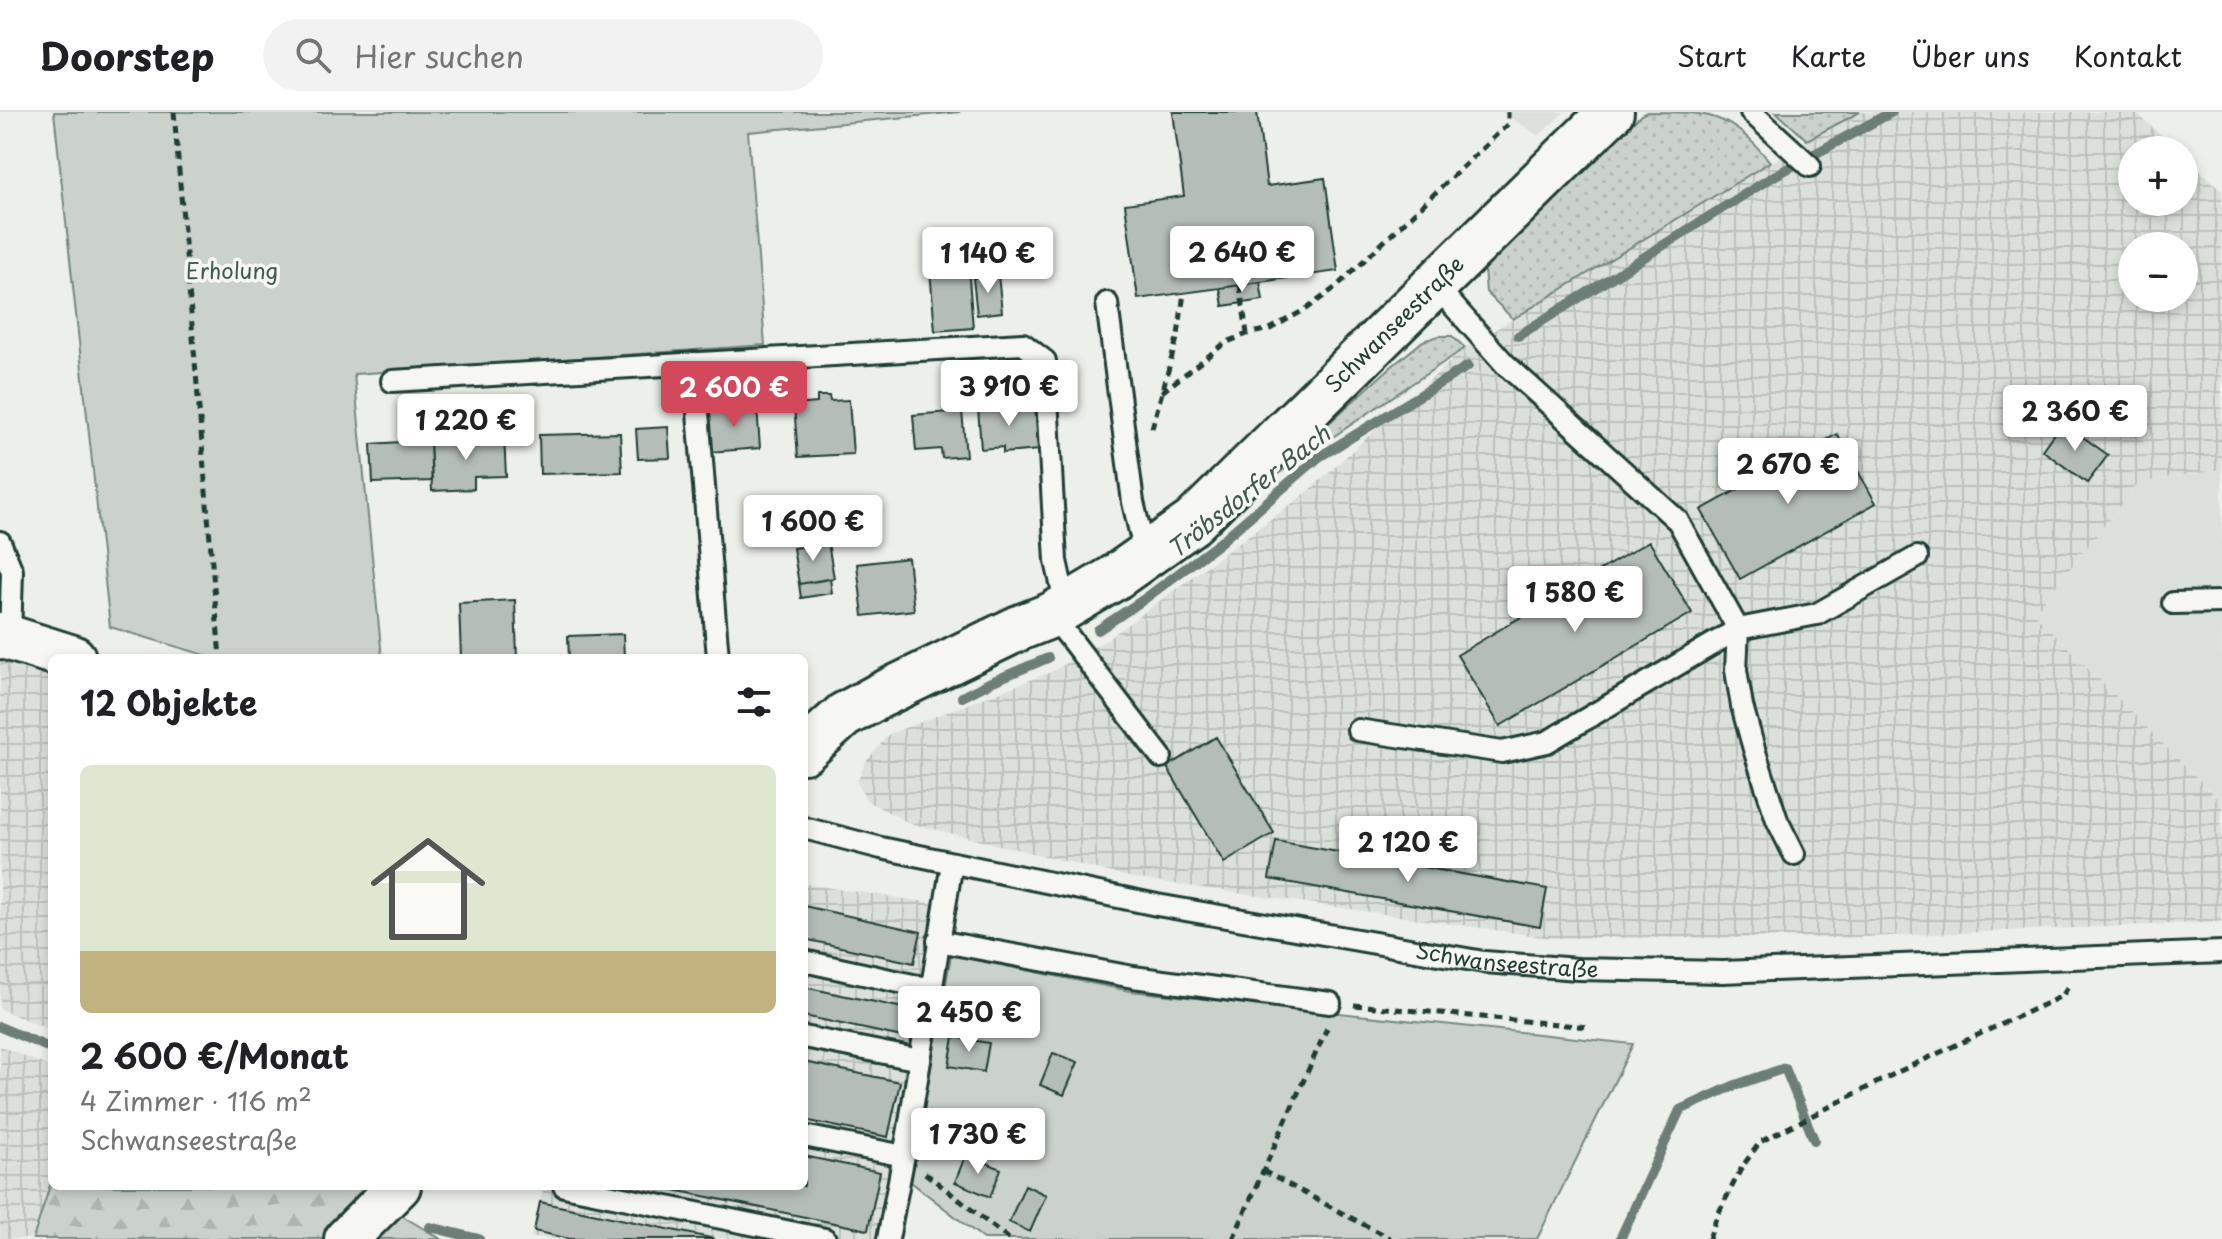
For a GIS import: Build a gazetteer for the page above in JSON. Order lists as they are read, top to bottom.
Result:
{
  "streets": {
    "street": ["Schwanseestraße"]
  },
  "water": ["Tröbsdorfer Bach"],
  "parks": ["Erholung"],
  "page": {
    "header": "Doorstep",
    "search": "Hier suchen",
    "nav": [
      "Start",
      "Karte",
      "Über uns",
      "Kontakt"
    ],
    "map_buttons": ["+", "−"],
    "price": [
      "2 640 €",
      "1 140 €",
      "3 910 €",
      "2 600 €",
      "2 360 €",
      "1 220 €",
      "2 670 €",
      "1 600 €",
      "1 580 €",
      "2 120 €",
      "2 450 €",
      "1 730 €"
    ],
    "heading": "12 Objekte",
    "list": [
      {
        "name": "2 600 €/Monat",
        "note": "4 Zimmer · 116 m² · Schwanseestraße"
      }
    ]
  }
}
